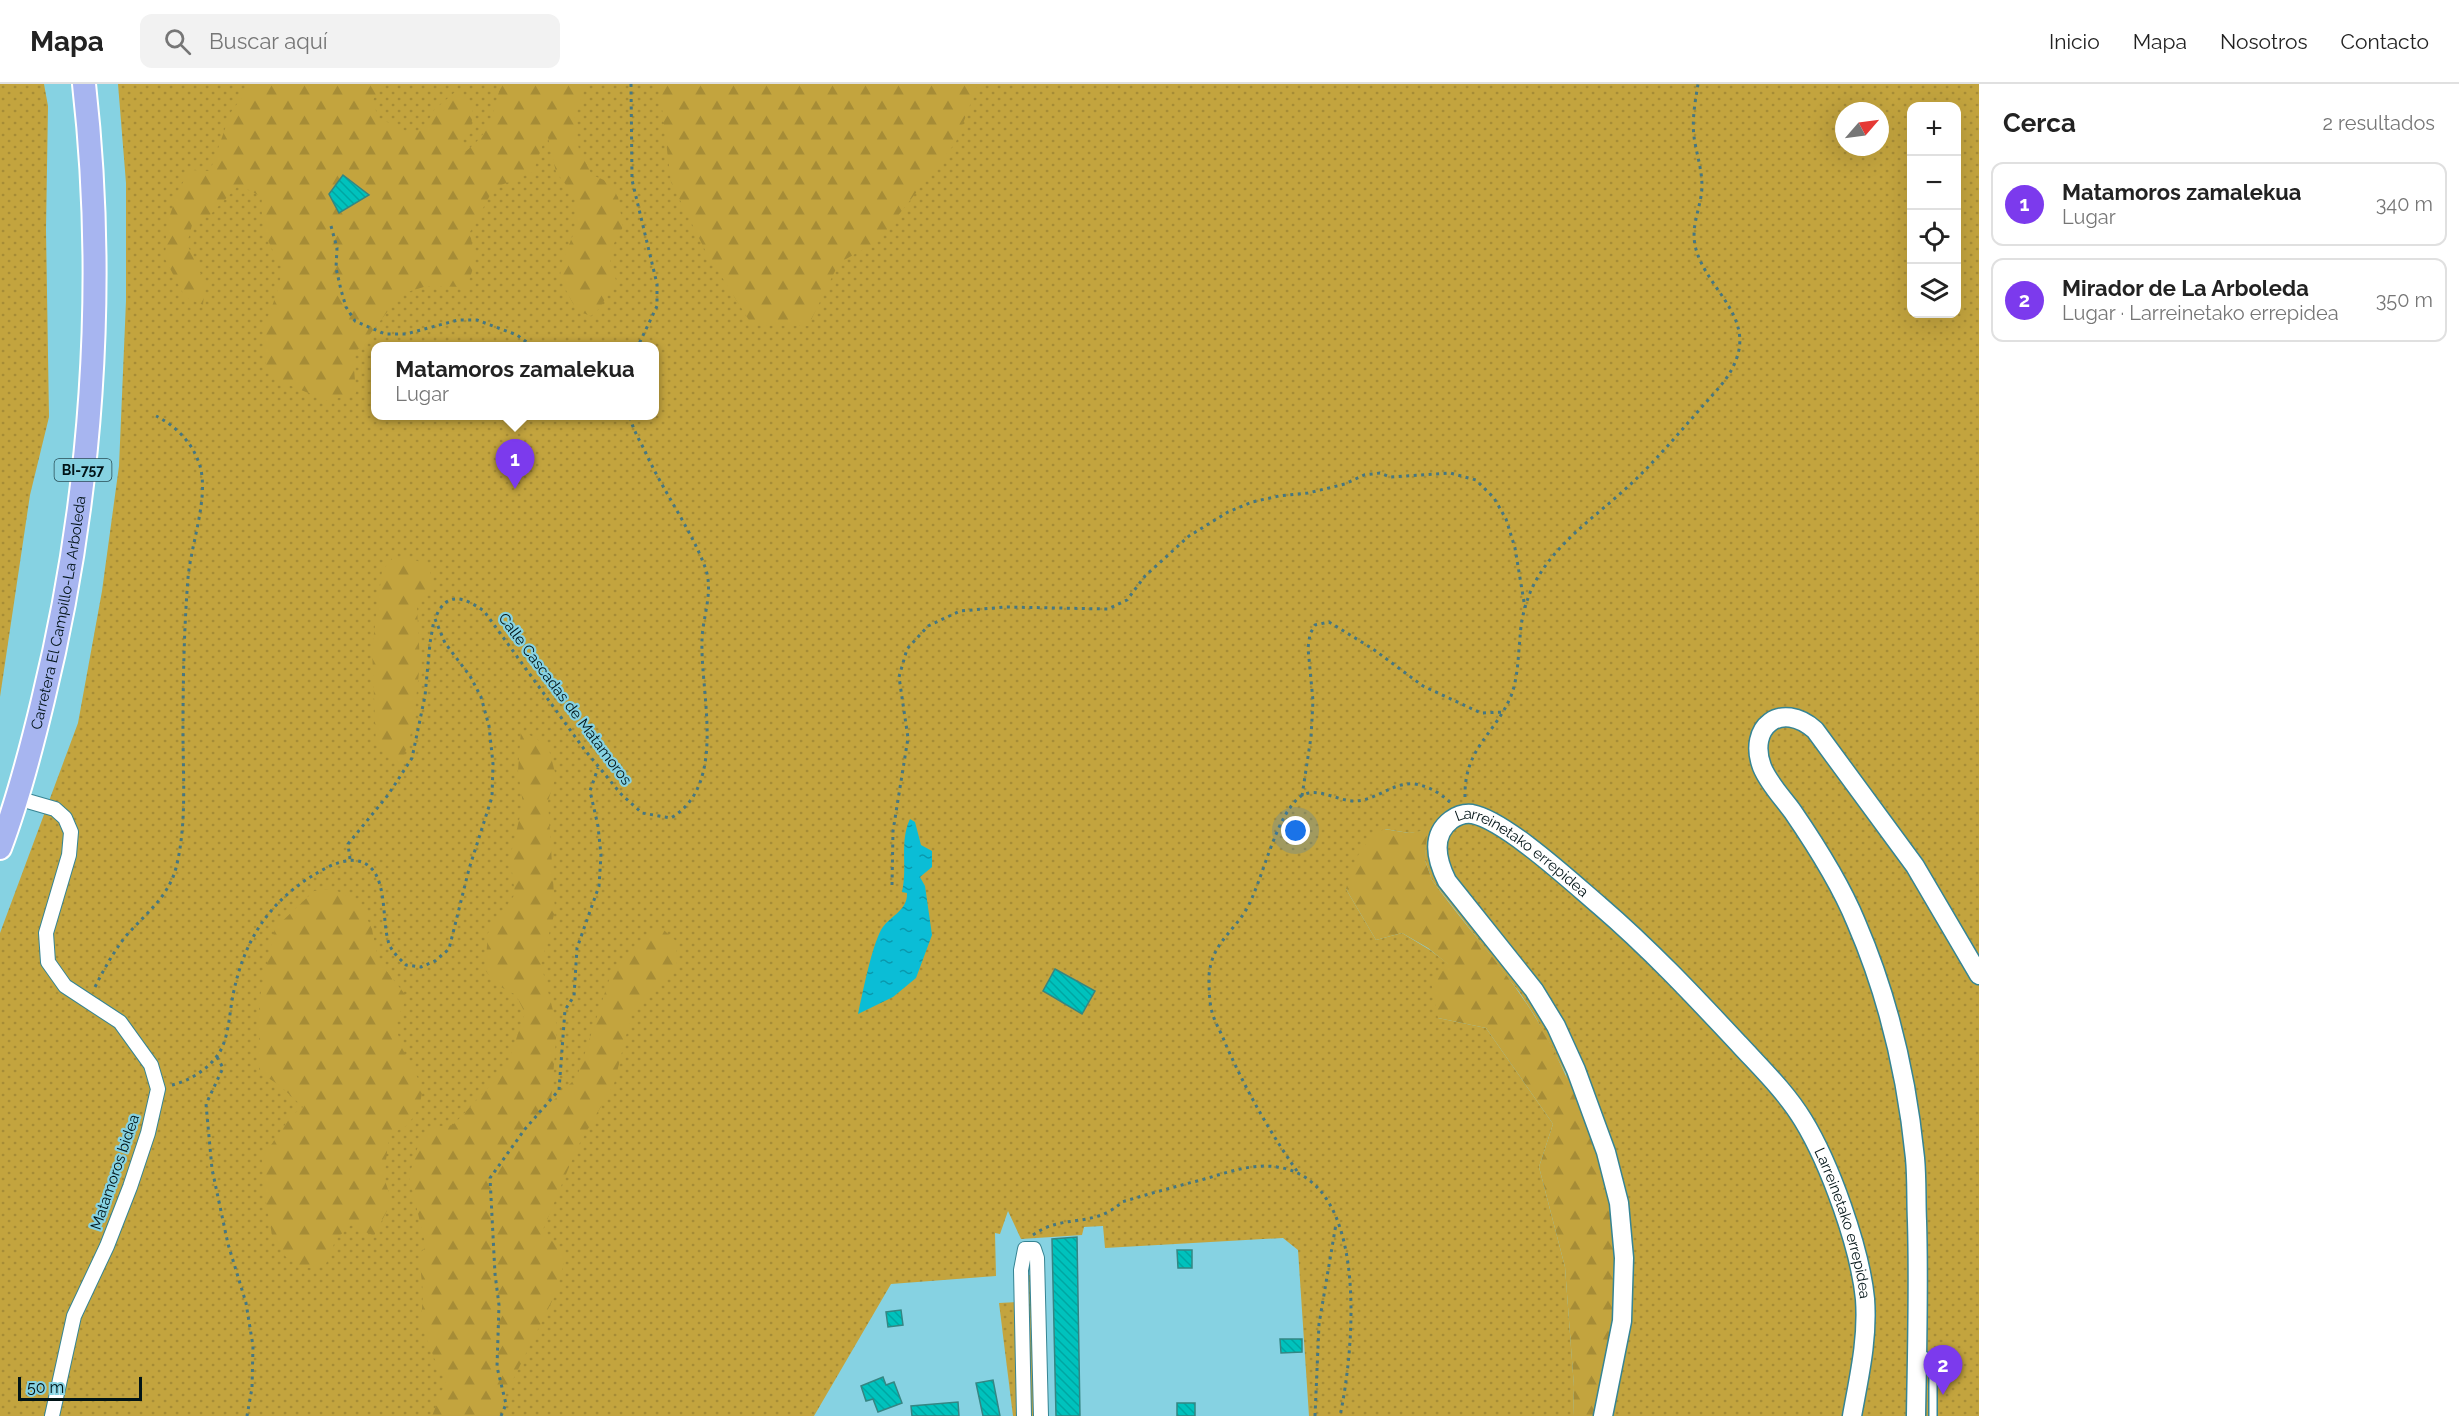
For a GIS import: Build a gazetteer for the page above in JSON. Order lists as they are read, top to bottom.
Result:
{
  "streets": {
    "main road": ["BI-757", "Carretera El Campillo-La Arboleda"],
    "street": ["Larreinetako errepidea", "Matamoros bidea"],
    "path": ["Calle Cascadas de Matamoros"]
  },
  "scale_bar": "50 m",
  "north": "top right",
  "page": {
    "header": "Mapa",
    "search": "Buscar aquí",
    "nav": [
      "Inicio",
      "Mapa",
      "Nosotros",
      "Contacto"
    ],
    "heading": ["Cerca", "2 resultados"],
    "map_buttons": ["+", "−"],
    "list": [
      {
        "mark": "1",
        "name": "Matamoros zamalekua",
        "note": "Lugar",
        "value": "340 m"
      },
      {
        "mark": "2",
        "name": "Mirador de La Arboleda",
        "note": "Lugar · Larreinetako errepidea",
        "value": "350 m"
      }
    ],
    "popup": ["Matamoros zamalekua", "Lugar"],
    "pins": ["1", "2"],
    "scale": "50 m"
  }
}
